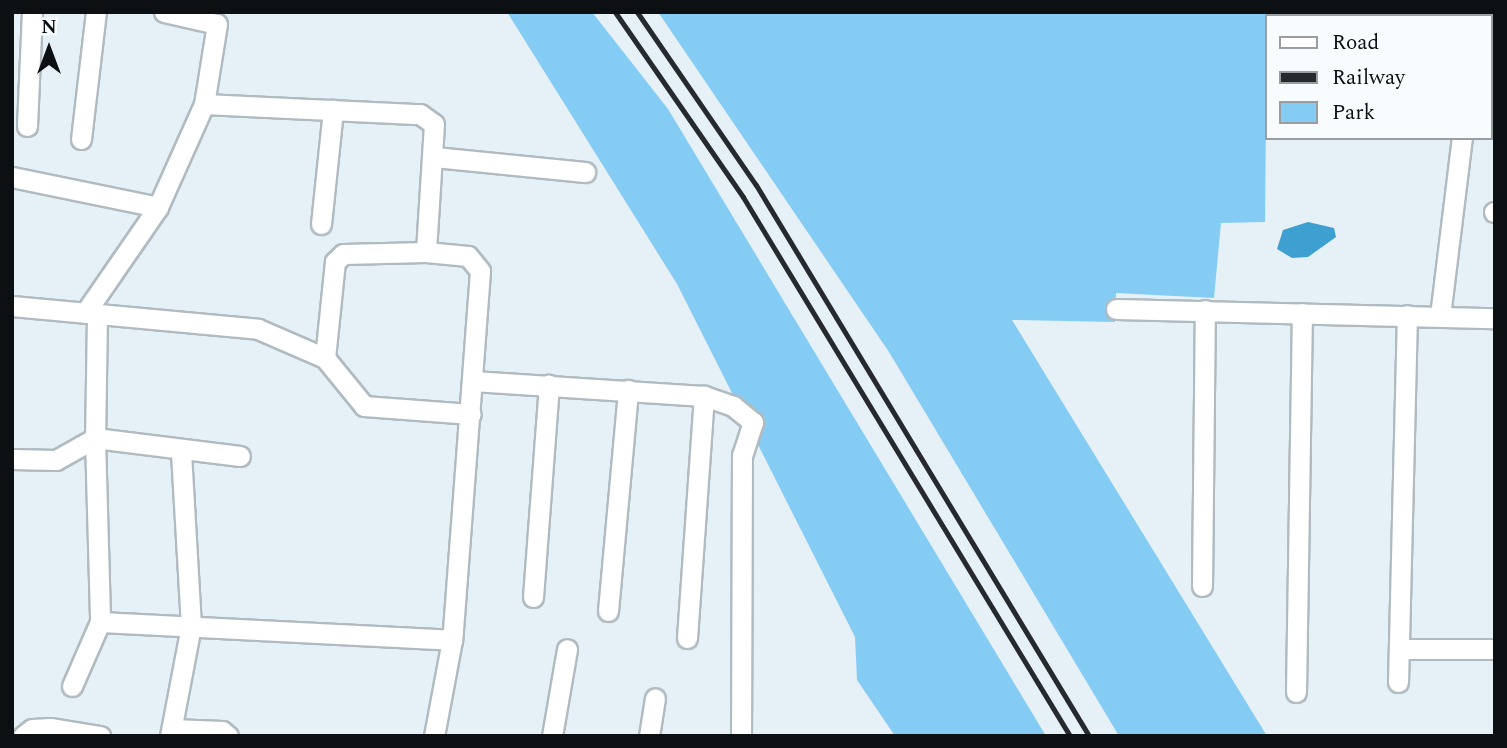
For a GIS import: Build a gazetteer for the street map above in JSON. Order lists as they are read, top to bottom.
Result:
{
  "legend": ["Road", "Railway", "Park"],
  "north": "top"
}
